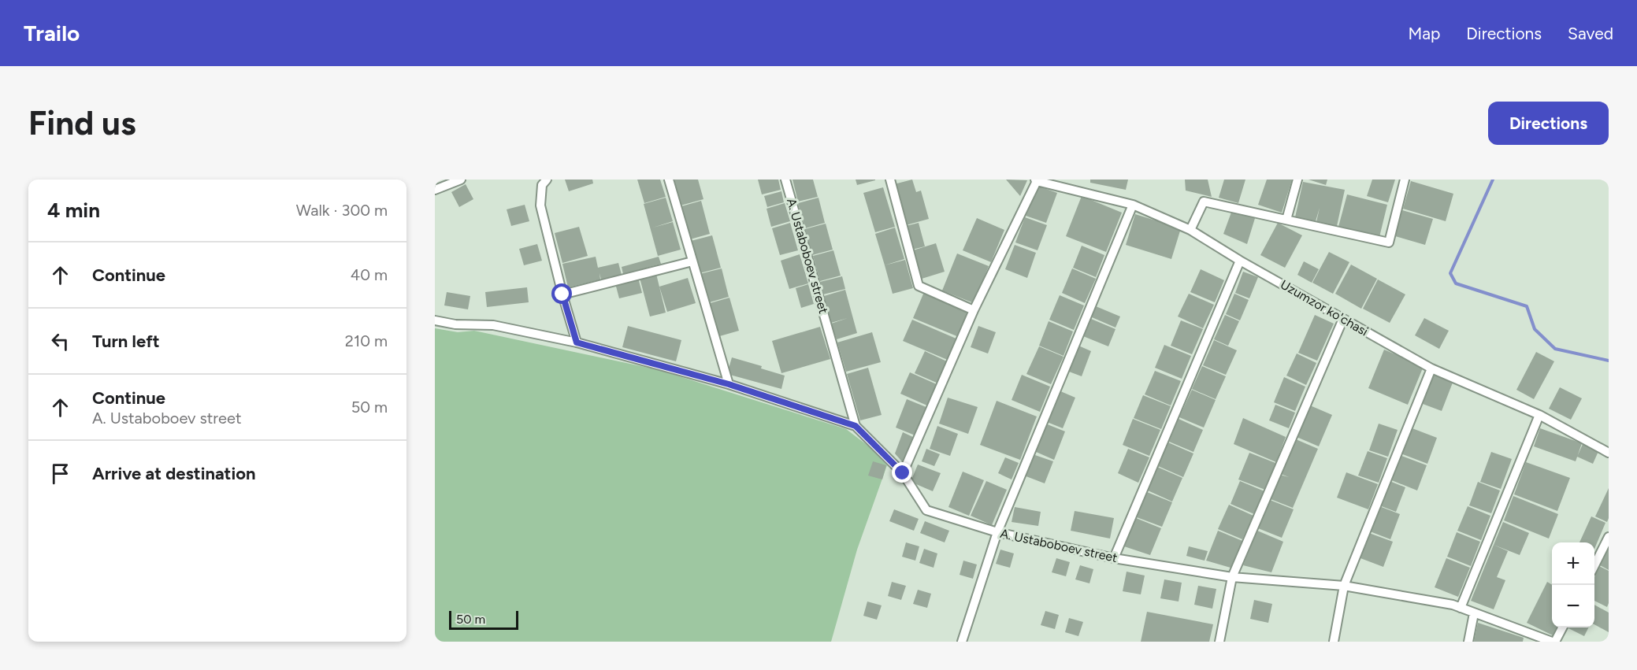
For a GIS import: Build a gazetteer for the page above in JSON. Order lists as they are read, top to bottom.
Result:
{
  "streets": {
    "street": ["A. Ustaboboev street", "Uzumzor ko'chasi"]
  },
  "scale_bar": "50 m",
  "page": {
    "header": "Trailo",
    "nav": ["Map", "Directions", "Saved"],
    "buttons": "Directions",
    "title": "Find us",
    "heading": ["4 min", "Walk · 300 m"],
    "list": [
      ["Continue", "40 m"],
      ["Turn left", "210 m"],
      ["Continue", "A. Ustaboboev street", "50 m"],
      "Arrive at destination"
    ],
    "map_buttons": ["+", "−"],
    "scale": "50 m"
  }
}
